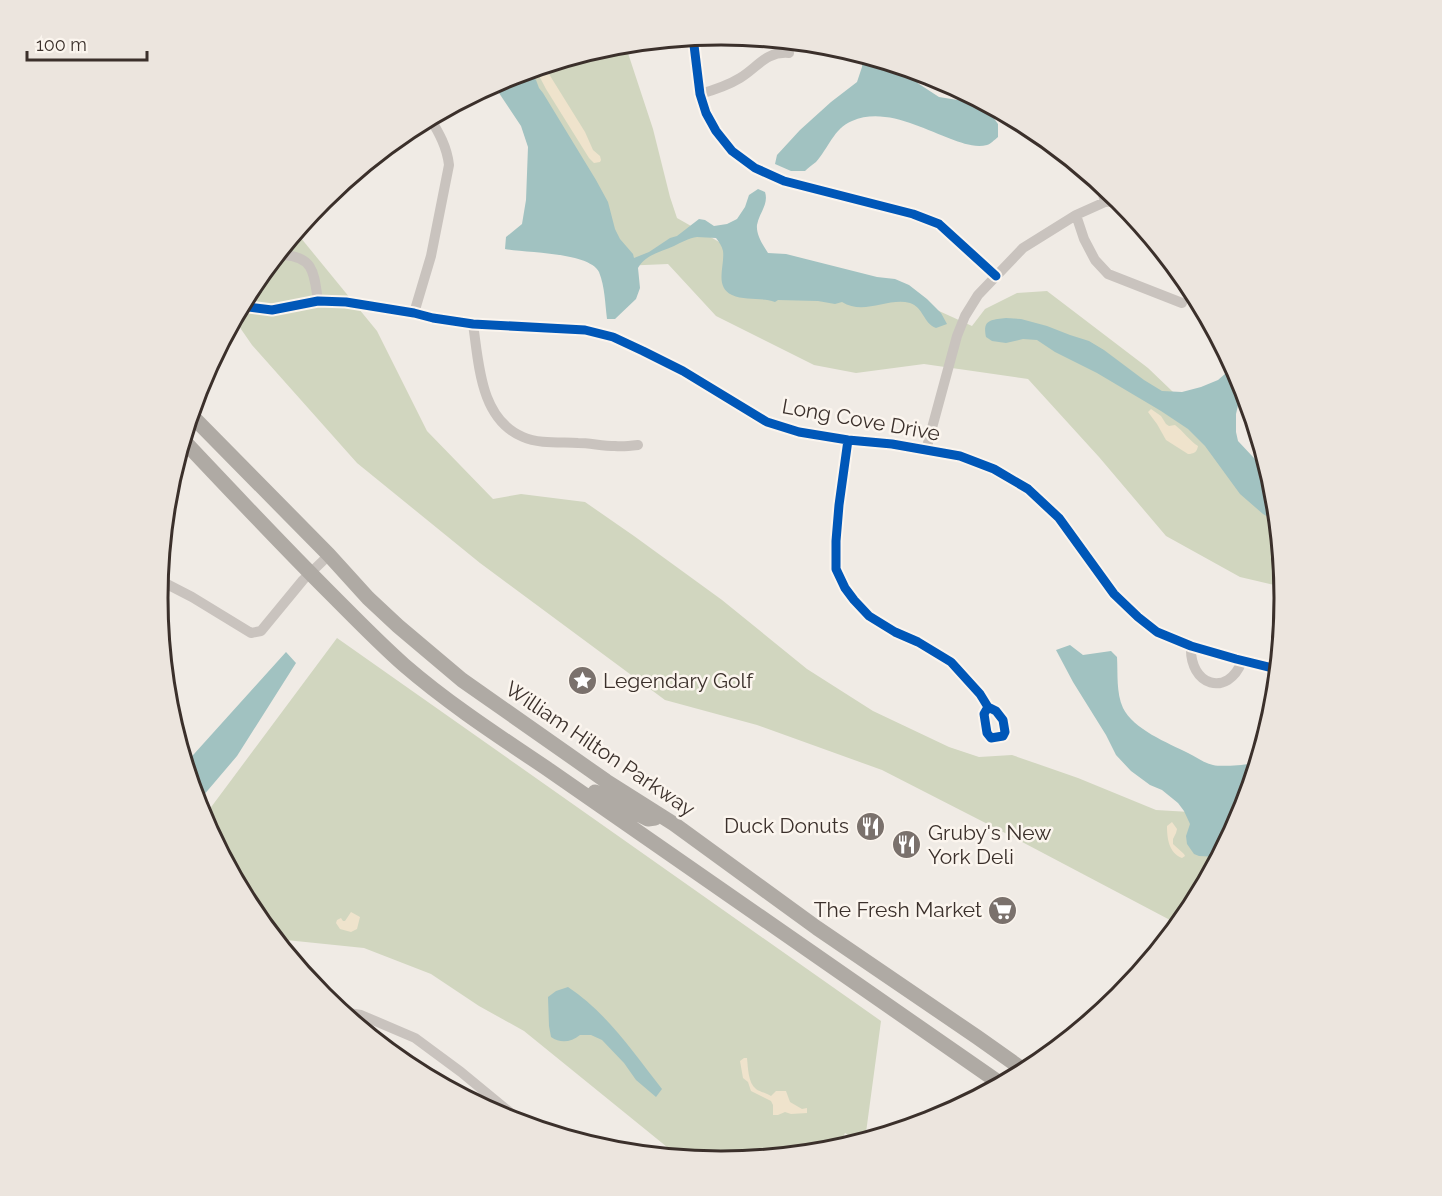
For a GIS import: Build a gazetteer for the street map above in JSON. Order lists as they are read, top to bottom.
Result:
{
  "streets": {
    "highway": ["William Hilton Parkway"],
    "street": ["Long Cove Drive"]
  },
  "places": {
    "place": ["Legendary Golf"],
    "restaurant": ["Duck Donuts", "Gruby's New York Deli"],
    "supermarket": ["The Fresh Market"]
  },
  "scale_bar": "100 m"
}
